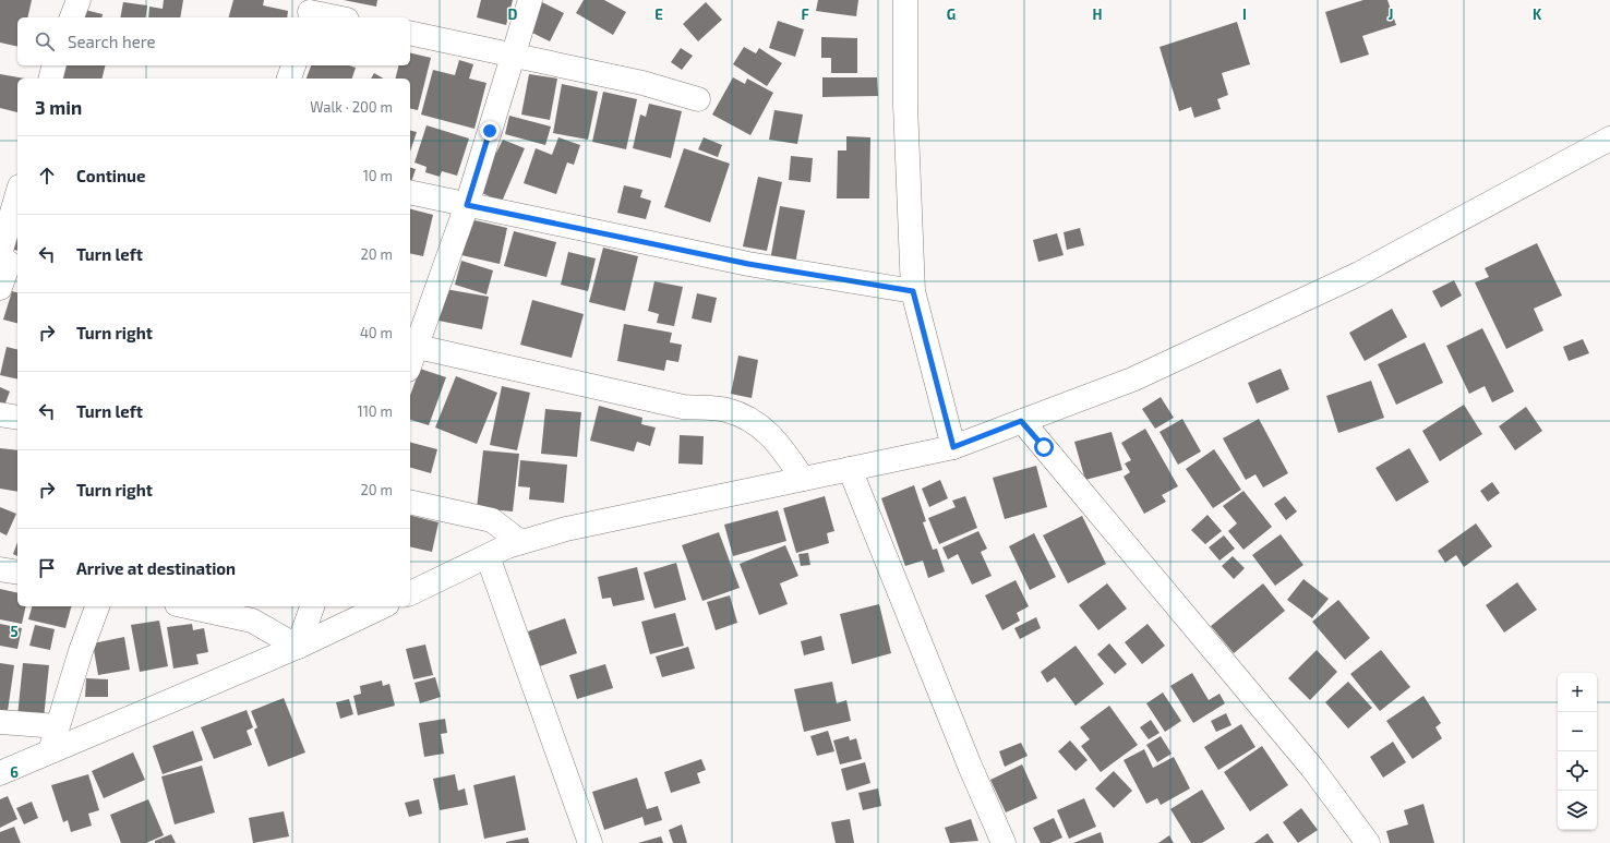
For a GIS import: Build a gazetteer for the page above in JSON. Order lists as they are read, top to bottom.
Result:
{
  "page": {
    "search": "Search here",
    "heading": ["3 min", "Walk · 200 m"],
    "list": [
      ["Continue", "10 m"],
      ["Turn left", "20 m"],
      ["Turn right", "40 m"],
      ["Turn left", "110 m"],
      ["Turn right", "20 m"],
      "Arrive at destination"
    ],
    "map_buttons": ["+", "−"]
  },
  "grid": {
    "columns": [
      "D",
      "E",
      "F",
      "G",
      "H",
      "I",
      "J",
      "K"
    ],
    "rows": ["5", "6"]
  }
}
